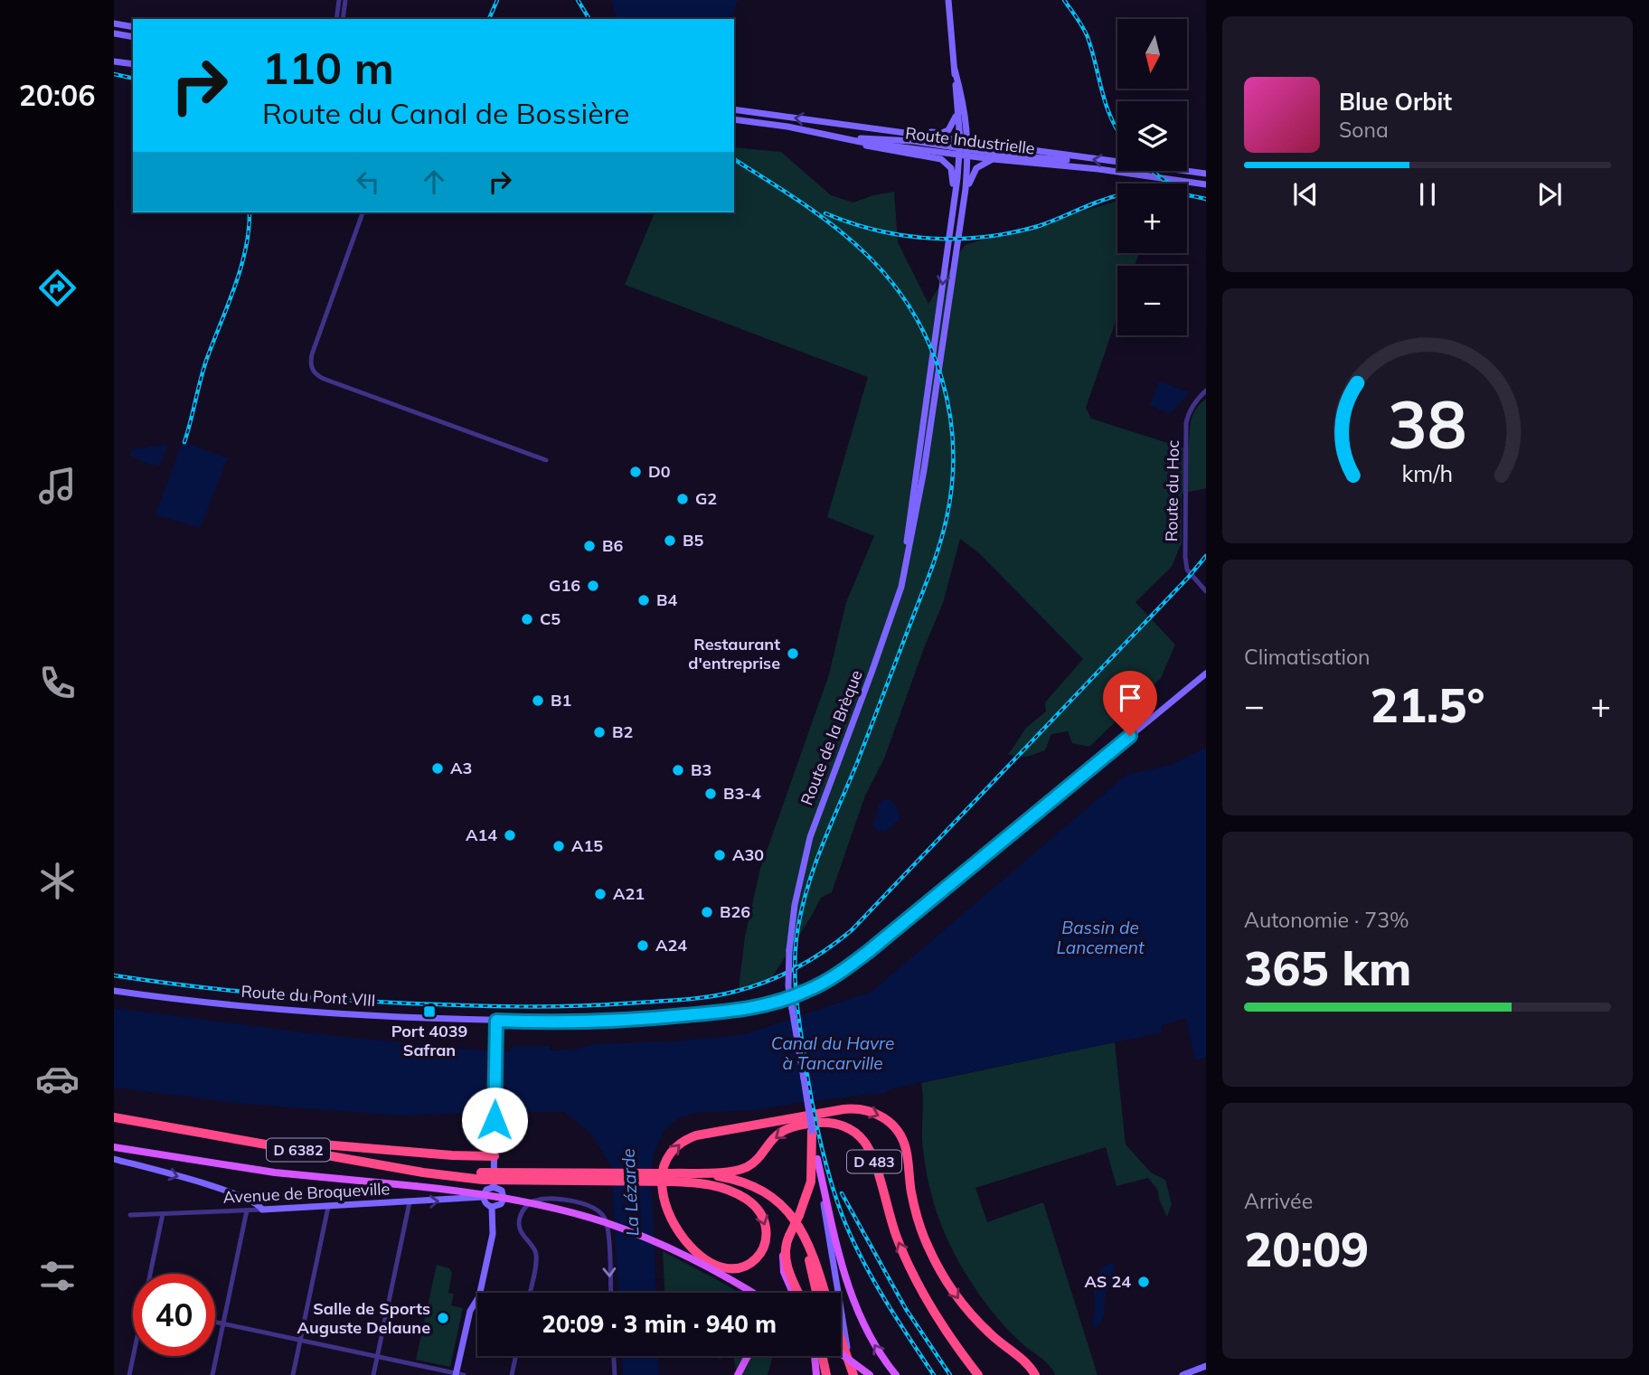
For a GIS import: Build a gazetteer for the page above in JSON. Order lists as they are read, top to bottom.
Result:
{
  "streets": {
    "highway": ["D 6382", "D 483"],
    "main road": [
      "Route Industrielle",
      "Route de la Brèque",
      "Route du Pont VIII",
      "Avenue de Broqueville"
    ],
    "street": ["Route du Hoc"]
  },
  "crossings": [
    ["Route Industrielle", "Route de la Brèque"],
    ["D 6382", "D 483"]
  ],
  "water": ["Bassin de Lancement", "Canal du Havre à Tancarville", "La Lézarde"],
  "places": {
    "other": [
      "D0",
      "G2",
      "B5",
      "B6",
      "G16",
      "B4",
      "C5",
      "Restaurant d'entreprise",
      "B1",
      "B2",
      "A3",
      "B3",
      "B3-4",
      "A14",
      "A15",
      "A30",
      "A21",
      "B26",
      "A24",
      "AS 24",
      "Salle de Sports Auguste Delaune"
    ],
    "transit": ["Port 4039 Safran"]
  },
  "north": "bottom",
  "page": {
    "tabs": "20:06",
    "map_buttons": ["+", "−"],
    "turn": ["110 m", "Route du Canal de Bossière"],
    "song": ["Blue Orbit", "Sona"],
    "tile": [
      "Climatisation",
      ["Autonomie · 73%", "365 km"],
      ["Arrivée", "20:09"]
    ],
    "heat": ["−", "21.5°", "+"],
    "limit": "40",
    "trip": "20:09 · 3 min · 940 m",
    "gauge": ["38", "km/h"]
  }
}
